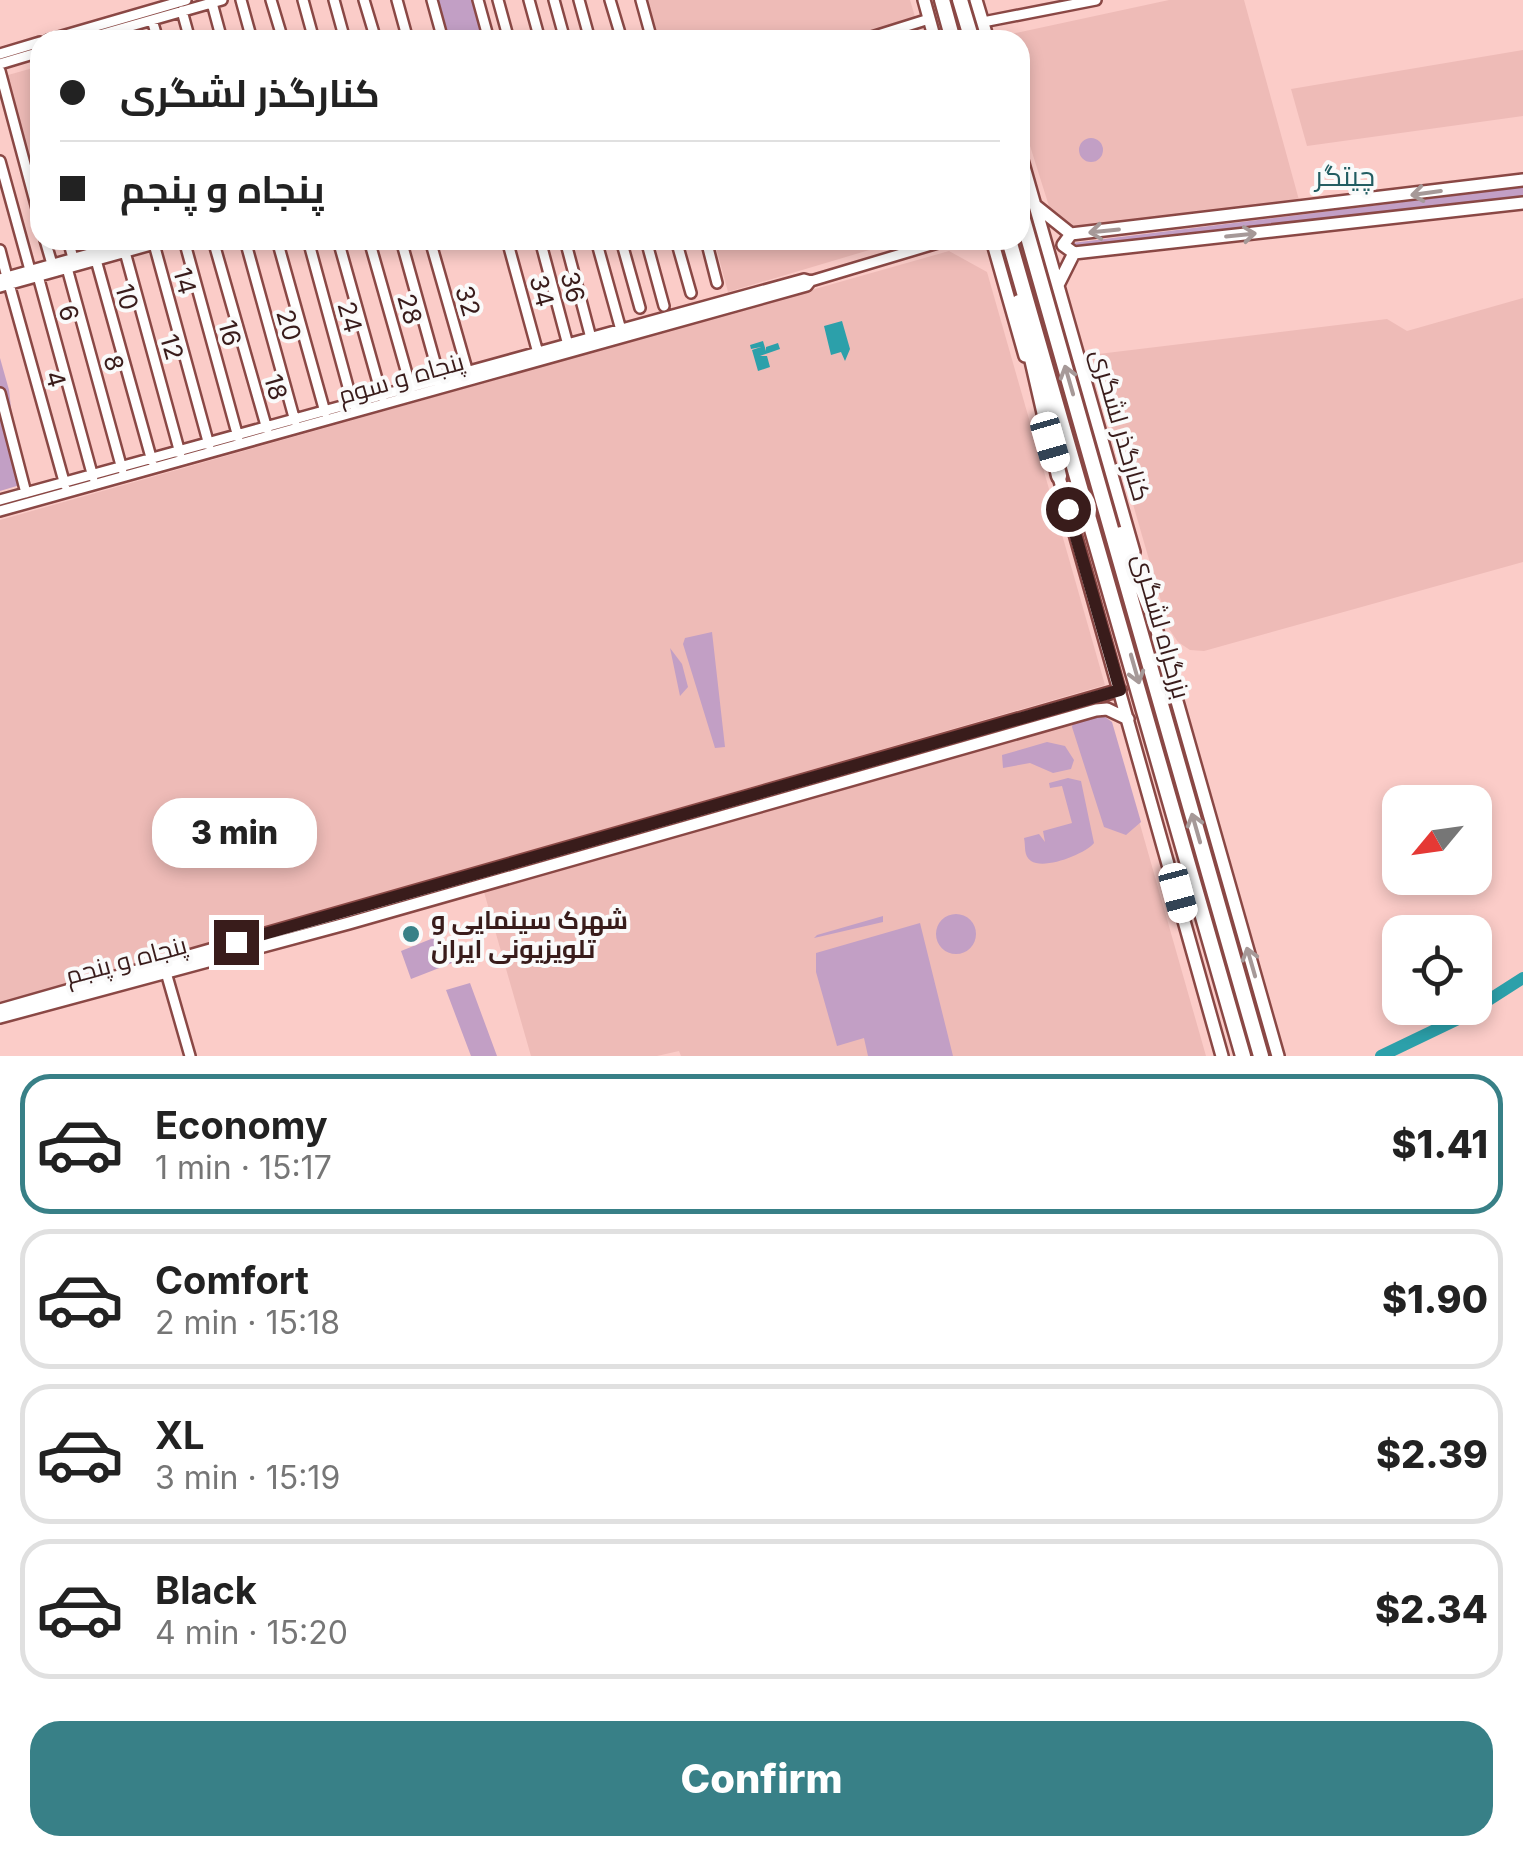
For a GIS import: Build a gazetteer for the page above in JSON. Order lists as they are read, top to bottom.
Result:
{
  "streets": {
    "highway": ["بزرگراه لشگری"],
    "main road": ["کنارگذر لشگری", "پنجاه و پنجم"],
    "street": [
      "14",
      "36",
      "34",
      "10",
      "32",
      "28",
      "6",
      "24",
      "20",
      "16",
      "12",
      "8",
      "پنجاه و سوم",
      "4",
      "18"
    ]
  },
  "crossings": [
    ["14", "پنجاه و سوم"],
    ["36", "پنجاه و سوم"],
    ["34", "پنجاه و سوم"],
    ["10", "پنجاه و سوم"],
    ["32", "پنجاه و سوم"],
    ["28", "پنجاه و سوم"],
    ["6", "پنجاه و سوم"],
    ["24", "پنجاه و سوم"],
    ["20", "پنجاه و سوم"],
    ["16", "پنجاه و سوم"],
    ["12", "پنجاه و سوم"],
    ["8", "پنجاه و سوم"],
    ["پنجاه و سوم", "4"],
    ["پنجاه و سوم", "18"]
  ],
  "districts": ["چیتگر"],
  "places": ["شهرک سینمایی و تلویزیونی ایران"],
  "north": "bottom left",
  "page": {
    "banner": ["کنارگذر لشگری", "پنجاه و پنجم"],
    "bubble": "3 min",
    "list": [
      {
        "name": "Economy",
        "note": "1 min · 15:17",
        "value": "$1.41"
      },
      {
        "name": "Comfort",
        "note": "2 min · 15:18",
        "value": "$1.90"
      },
      {
        "name": "XL",
        "note": "3 min · 15:19",
        "value": "$2.39"
      },
      {
        "name": "Black",
        "note": "4 min · 15:20",
        "value": "$2.34"
      }
    ],
    "buttons": "Confirm"
  }
}
